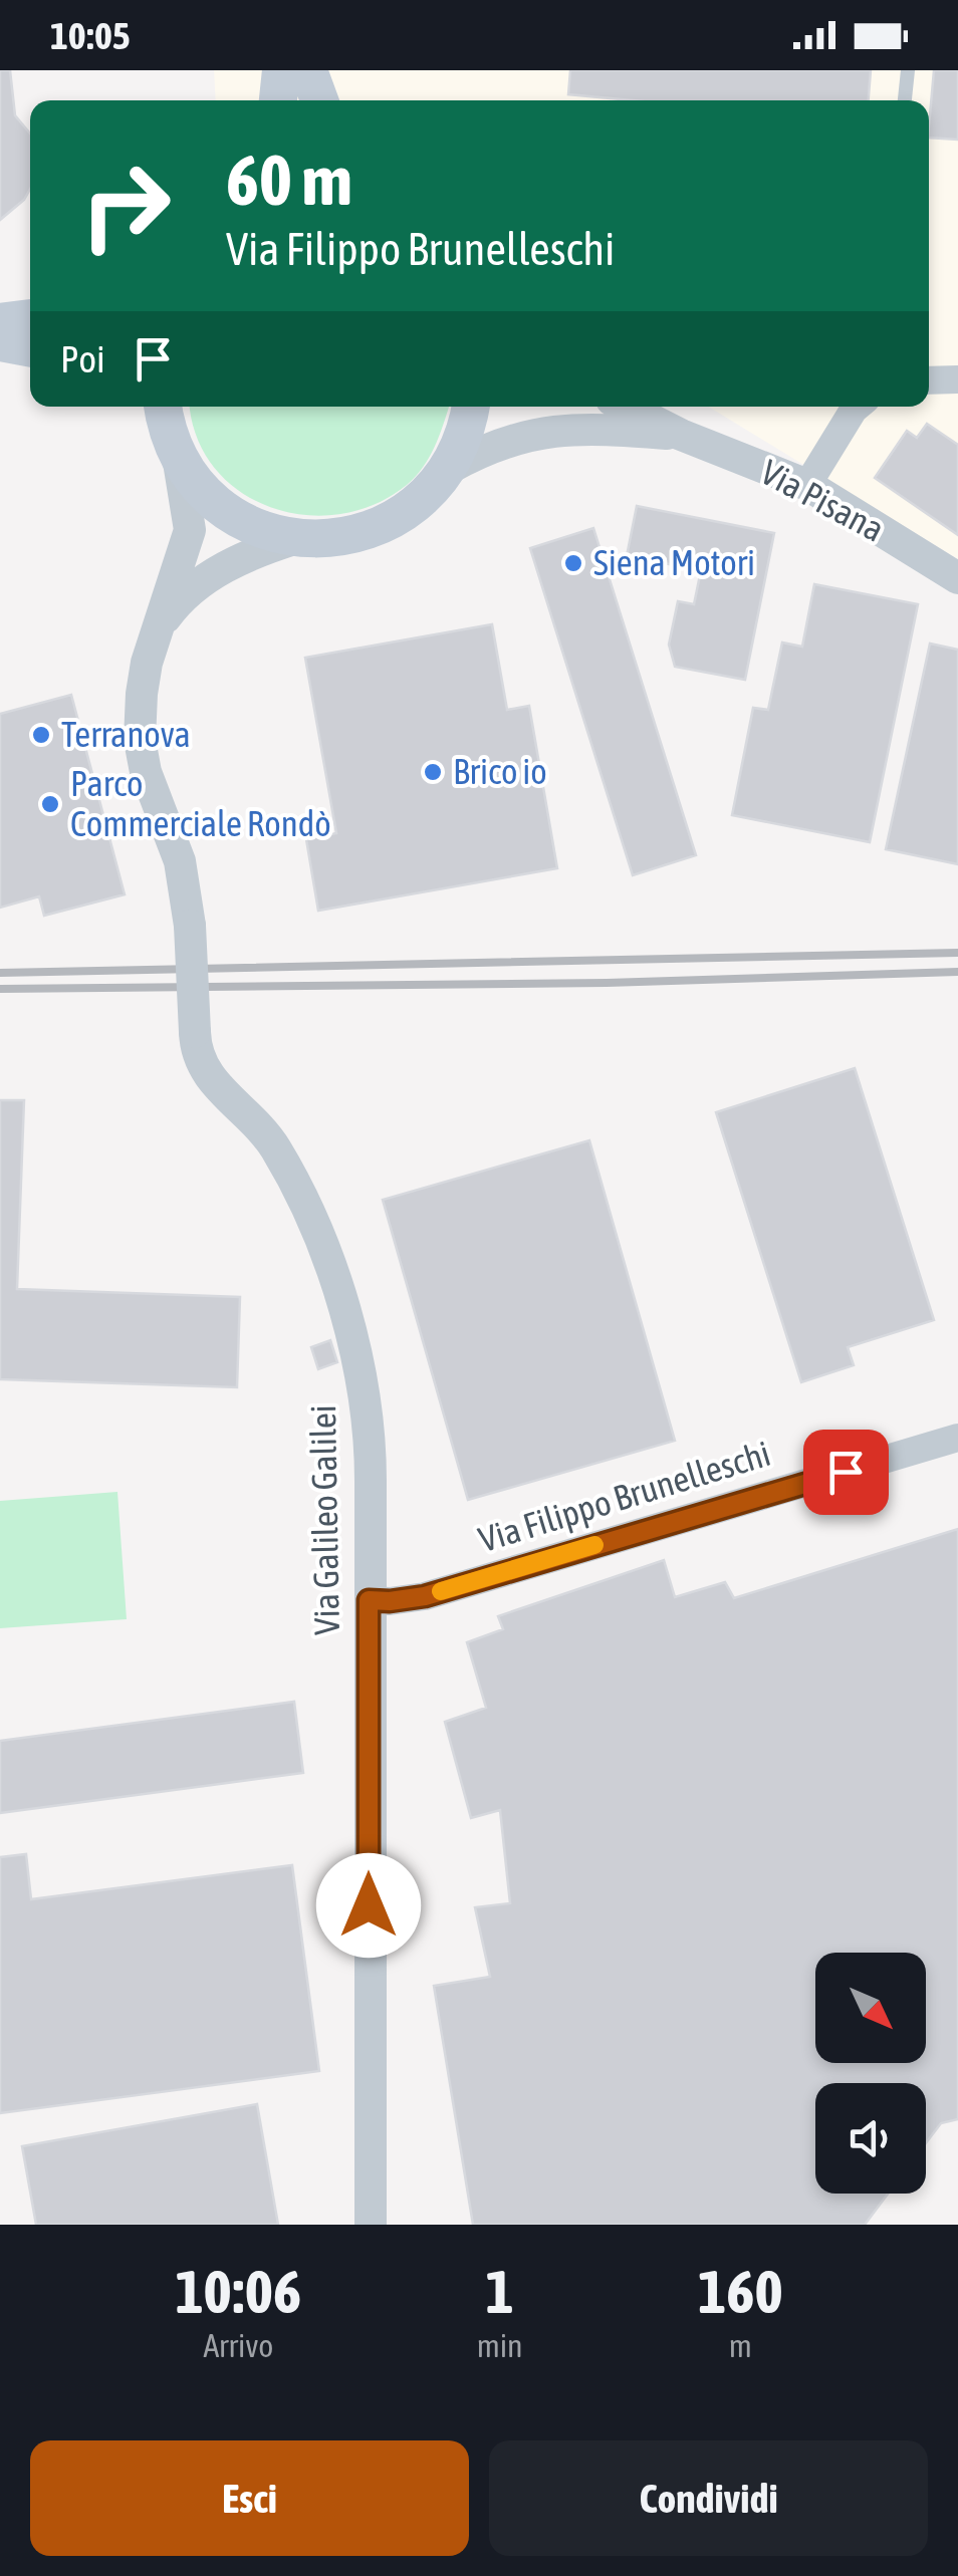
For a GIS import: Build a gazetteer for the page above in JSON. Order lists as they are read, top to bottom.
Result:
{
  "streets": {
    "main road": ["Via Pisana"],
    "street": ["Via Filippo Brunelleschi", "Via Galileo Galilei"]
  },
  "crossings": [
    ["Via Pisana", "Via Galileo Galilei"],
    ["Via Filippo Brunelleschi", "Via Galileo Galilei"]
  ],
  "places": [
    "Siena Motori",
    "Terranova",
    "Brico io",
    "Parco Commerciale Rondò"
  ],
  "north": "bottom right",
  "page": {
    "status": "10:05",
    "turn": ["60 m", "Via Filippo Brunelleschi"],
    "then": "Poi",
    "eta": [
      "10:06",
      "Arrivo",
      "1",
      "min",
      "160",
      "m"
    ],
    "buttons": ["Esci", "Condividi"]
  }
}
